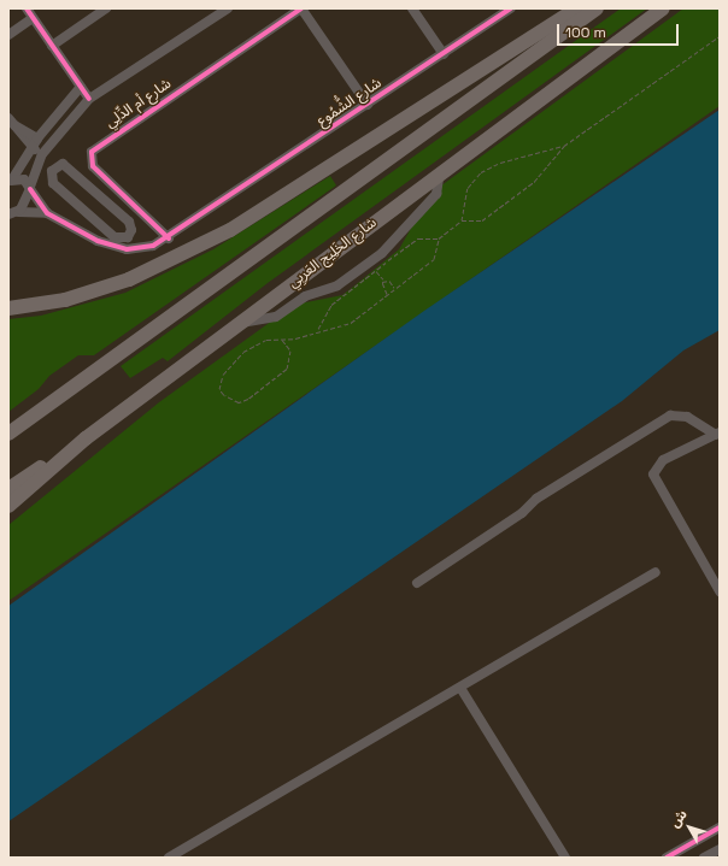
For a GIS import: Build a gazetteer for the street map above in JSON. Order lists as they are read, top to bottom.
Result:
{
  "streets": {
    "highway": ["شارع الخَلِيج العَربِي"],
    "street": ["شارع الشُّمُوع", "شارع أم الدِّلِي"]
  },
  "crossings": [
    ["شارع الشُّمُوع", "شارع أم الدِّلِي"]
  ],
  "scale_bar": "100 m",
  "north": "top left"
}
